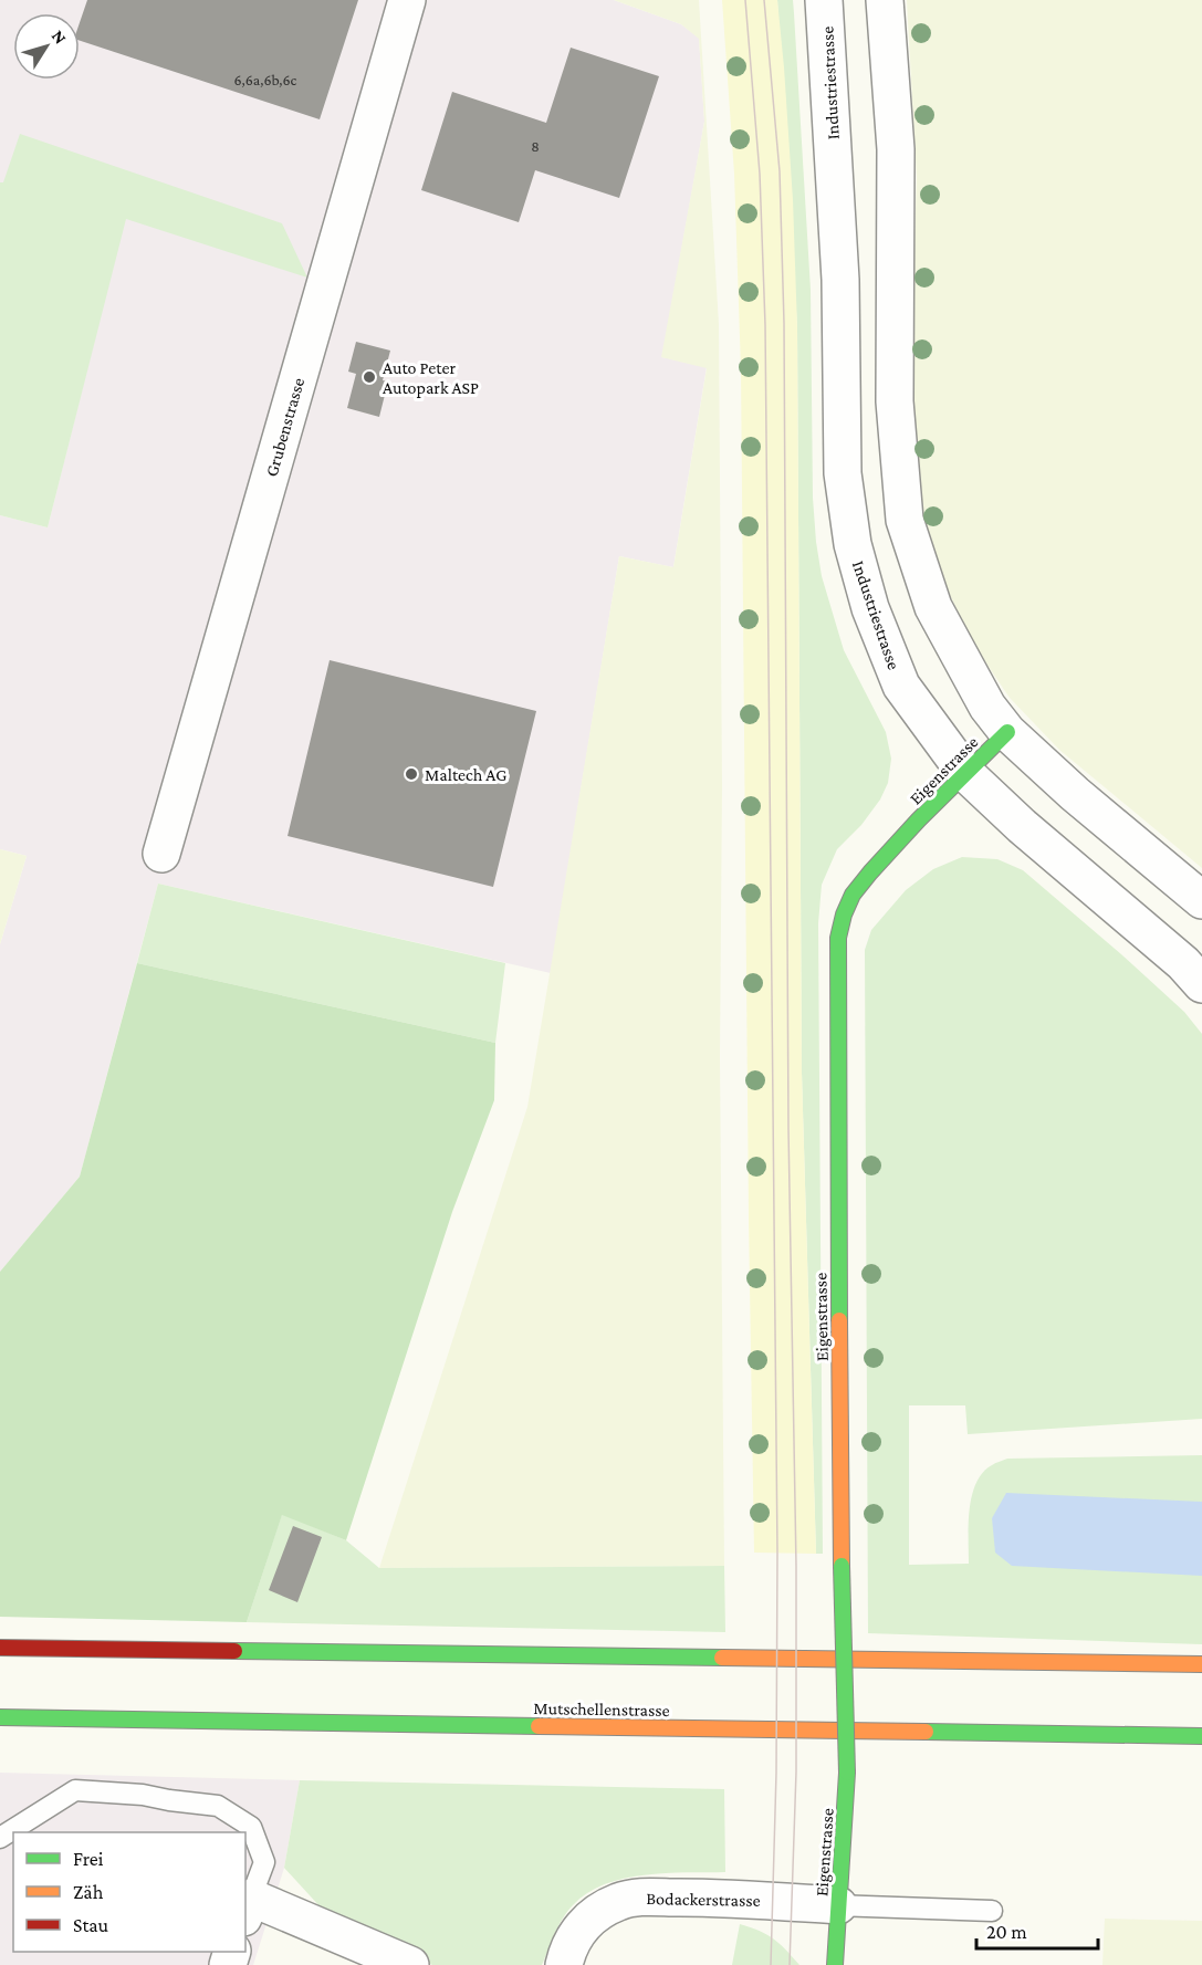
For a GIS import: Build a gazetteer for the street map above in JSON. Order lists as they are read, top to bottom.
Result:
{
  "streets": {
    "main road": ["Eigenstrasse", "Mutschellenstrasse"],
    "street": ["Industriestrasse", "Grubenstrasse", "Bodackerstrasse"]
  },
  "crossings": [
    ["Industriestrasse", "Eigenstrasse"],
    ["Eigenstrasse", "Bodackerstrasse"]
  ],
  "places": ["Auto Peter Autopark ASP", "Maltech AG"],
  "house_numbers": ["6,6a,6b,6c", "8"],
  "legend": ["Frei", "Zäh", "Stau"],
  "scale_bar": "20 m",
  "north": "top right"
}
